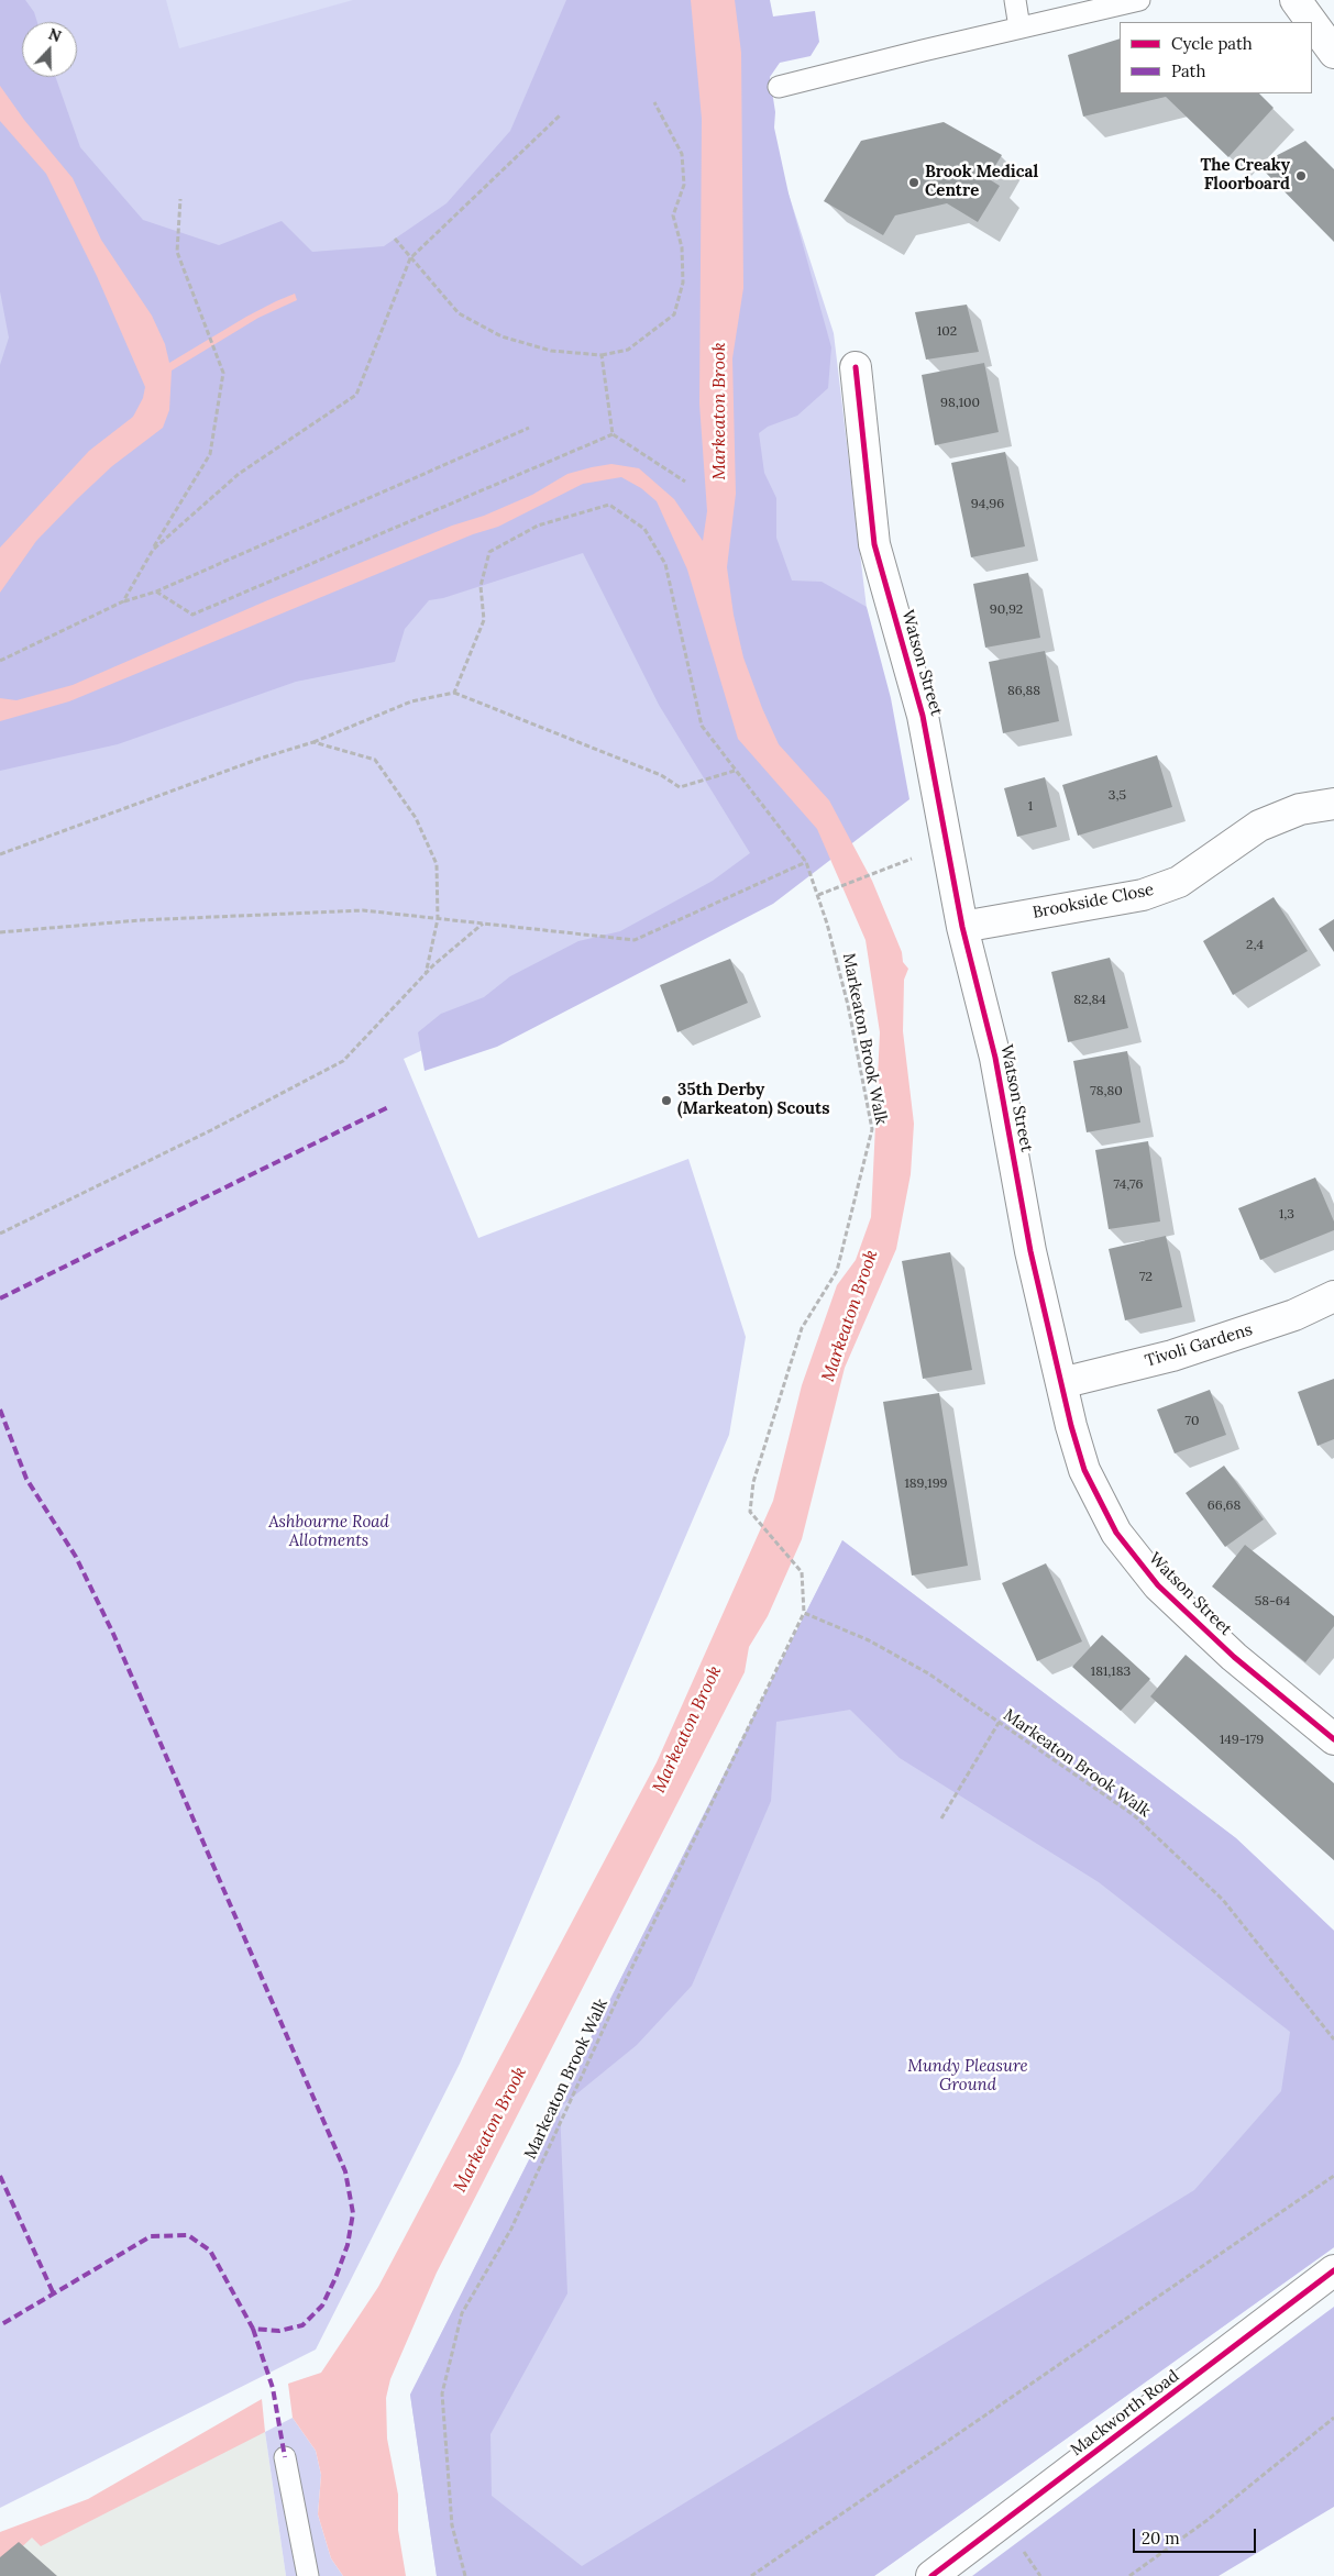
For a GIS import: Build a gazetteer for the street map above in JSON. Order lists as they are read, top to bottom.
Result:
{
  "streets": {
    "street": [
      "Watson Street",
      "Brookside Close",
      "Tivoli Gardens",
      "Mackworth Road"
    ],
    "path": ["Markeaton Brook Walk"]
  },
  "crossings": [
    ["Watson Street", "Brookside Close"],
    ["Watson Street", "Tivoli Gardens"]
  ],
  "water": ["Markeaton Brook"],
  "parks": ["Ashbourne Road Allotments", "Mundy Pleasure Ground"],
  "places": ["The Creaky Floorboard", "Brook Medical Centre", "35th Derby (Markeaton) Scouts"],
  "house_numbers": [
    "102",
    "98,100",
    "94,96",
    "90,92",
    "86,88",
    "3,5",
    "1",
    "2,4",
    "82,84",
    "78,80",
    "74,76",
    "1,3",
    "72",
    "70",
    "189,199",
    "66,68",
    "58-64",
    "181,183",
    "149-179"
  ],
  "legend": ["Cycle path", "Path"],
  "scale_bar": "20 m",
  "north": "top"
}
